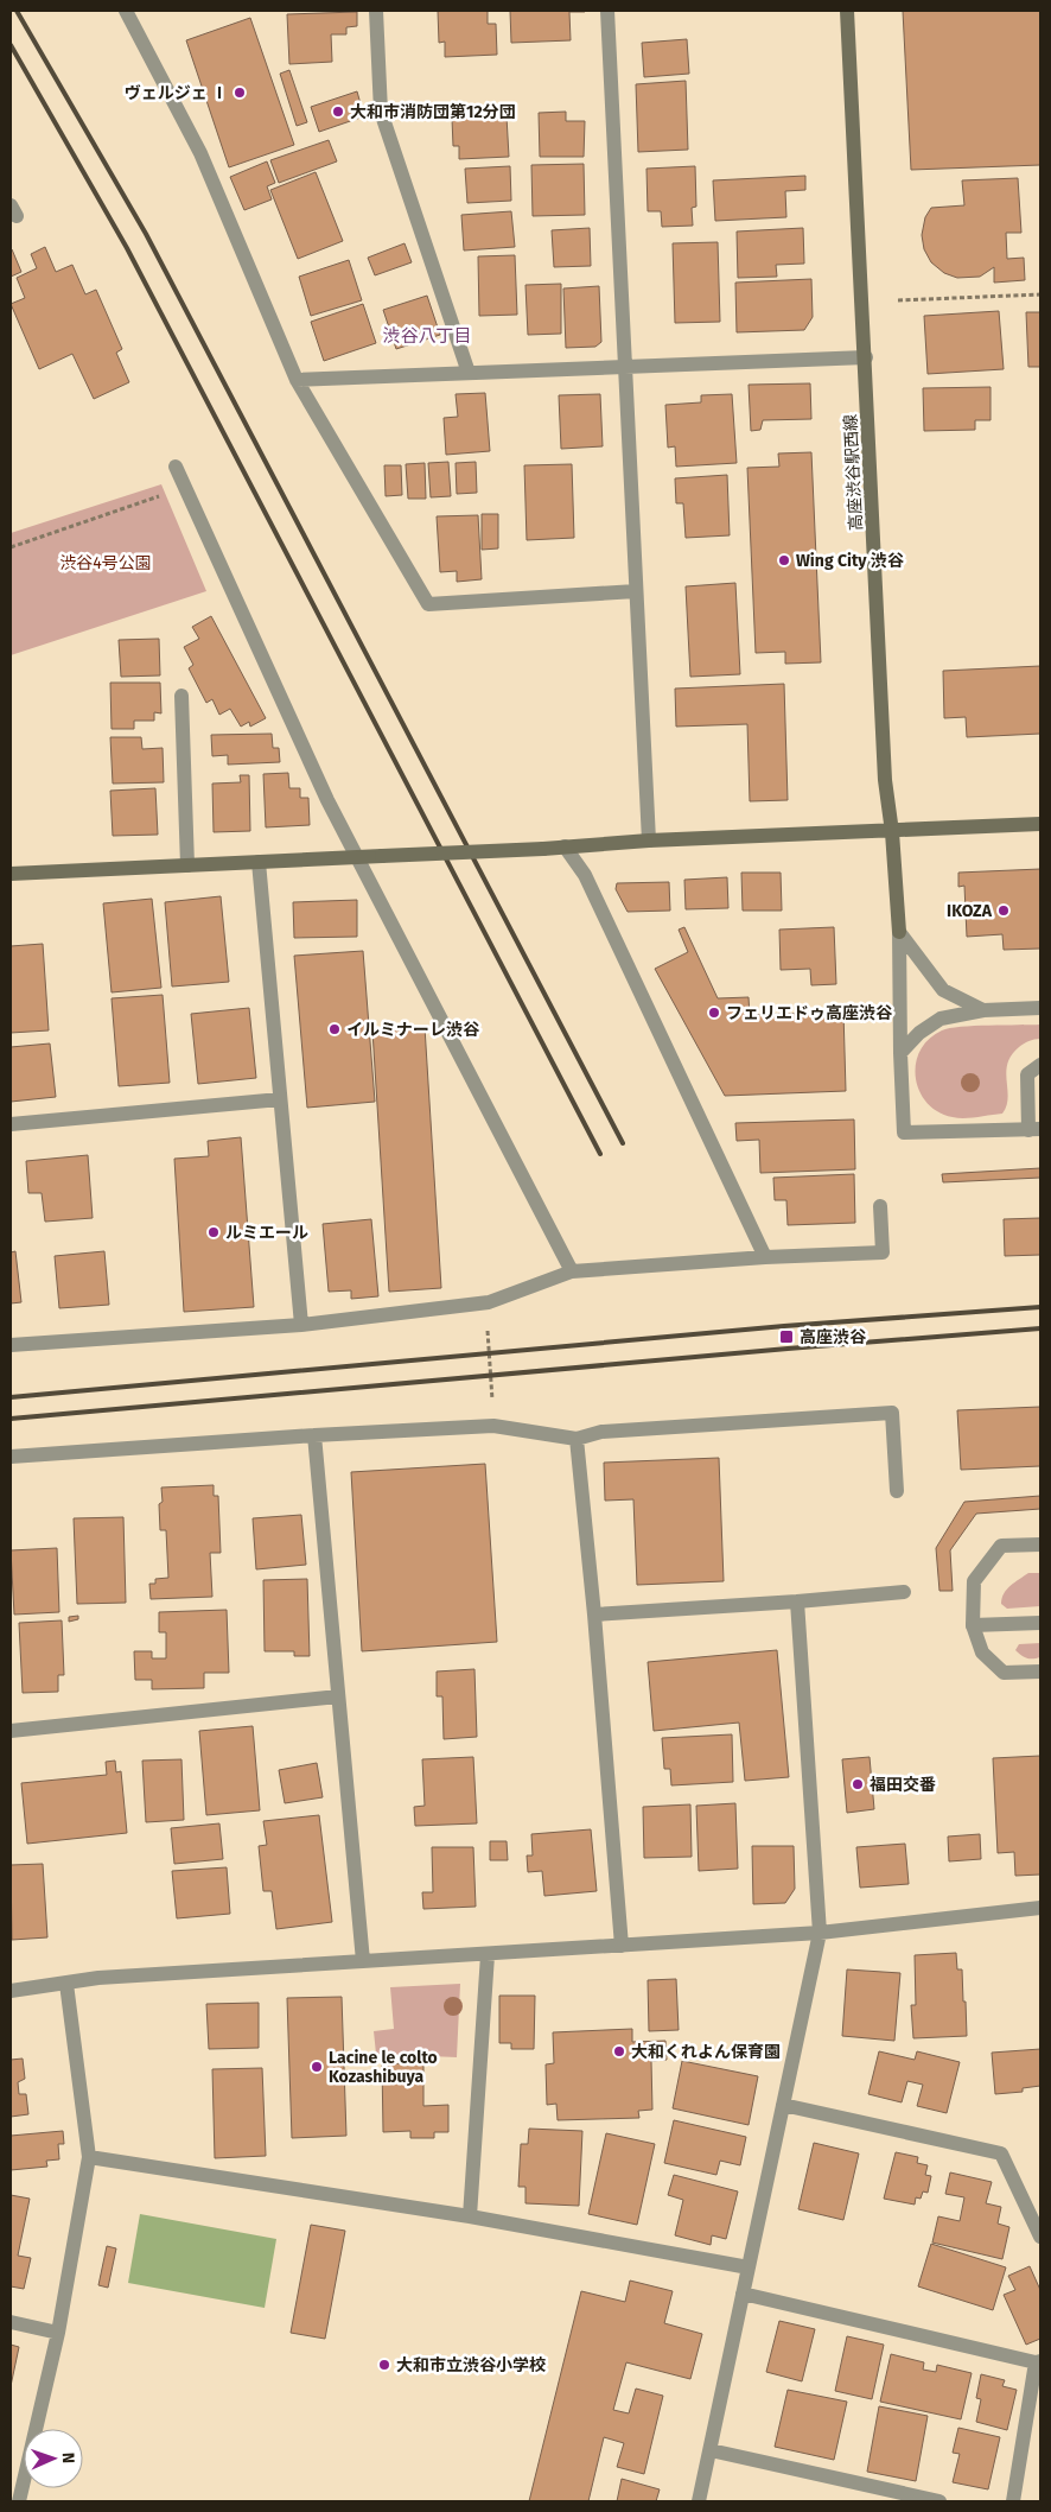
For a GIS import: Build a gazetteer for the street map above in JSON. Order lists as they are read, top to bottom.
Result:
{
  "streets": {
    "street": ["高座渋谷駅西線"]
  },
  "districts": ["渋谷八丁目"],
  "parks": ["渋谷4号公園"],
  "places": {
    "other": [
      "ヴェルジェ Ⅰ",
      "大和市消防団第12分団",
      "Wing City 渋谷",
      "IKOZA",
      "フェリエドゥ高座渋谷",
      "イルミナーレ渋谷",
      "ルミエール",
      "福田交番",
      "大和くれよん保育園",
      "Lacine le colto Kozashibuya",
      "大和市立渋谷小学校"
    ],
    "transit": ["高座渋谷"]
  },
  "north": "right"
}
